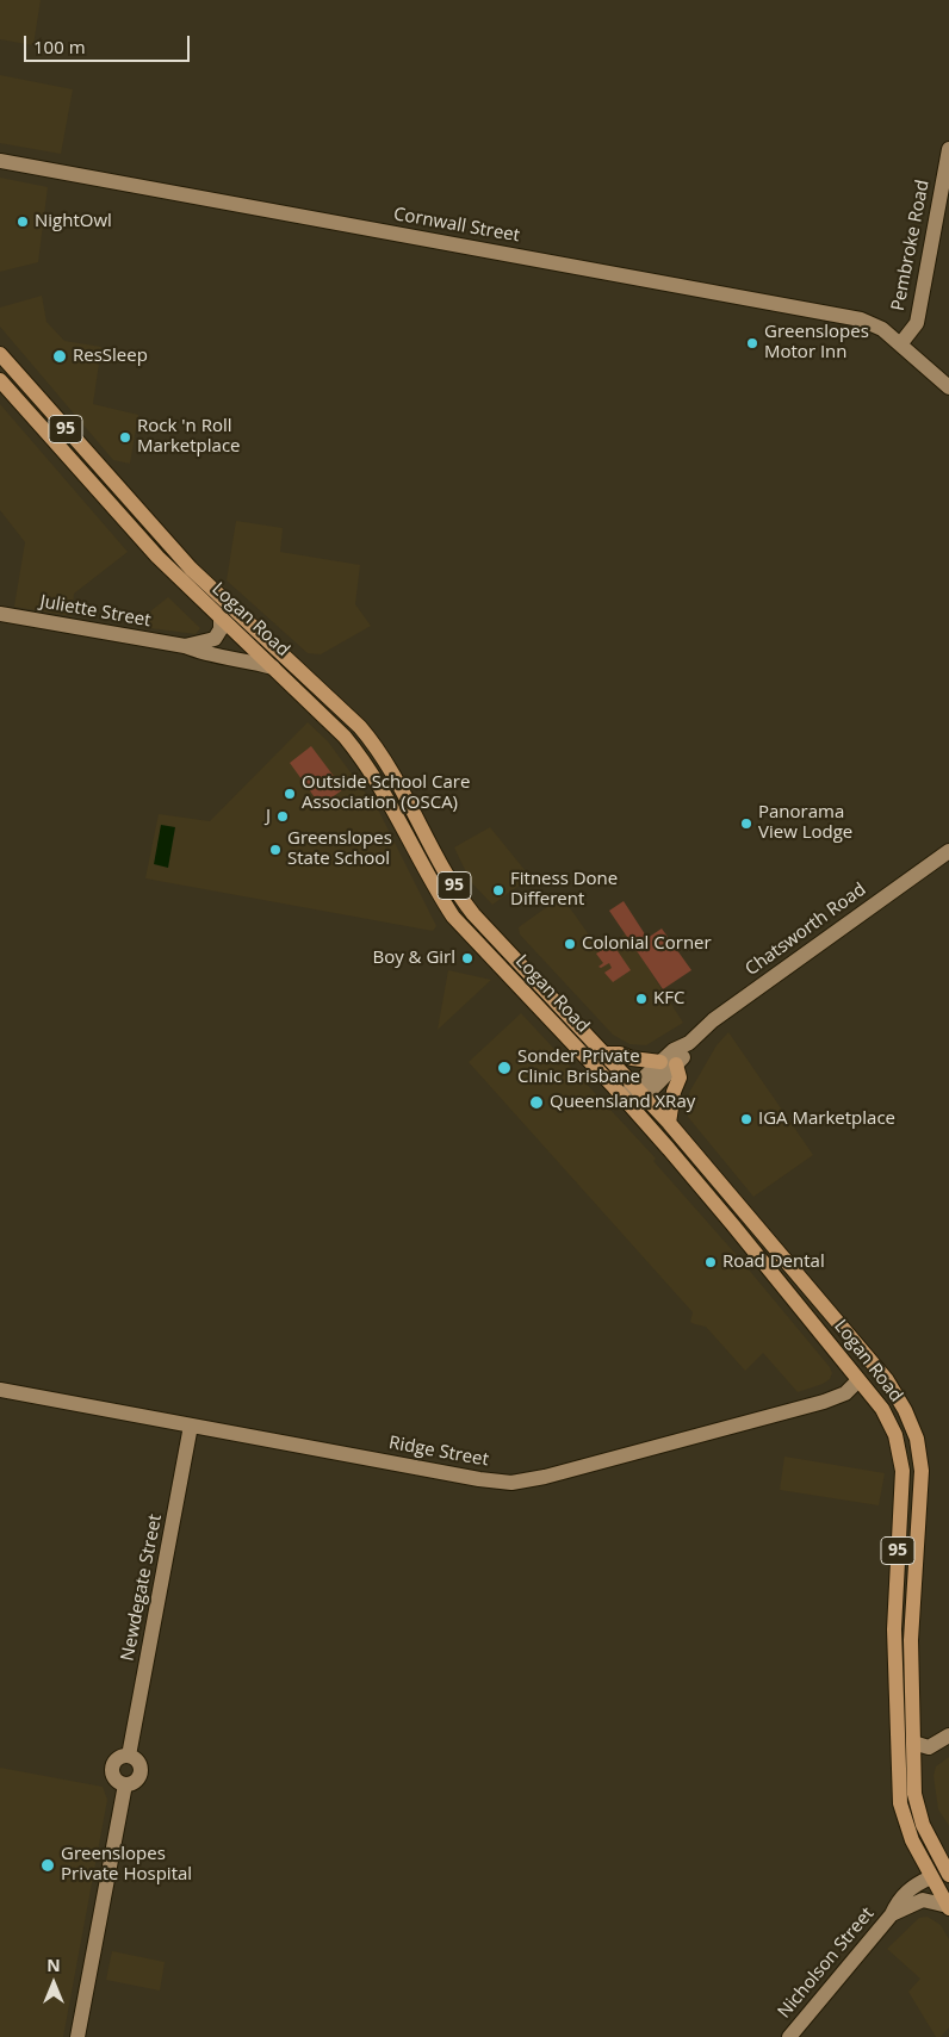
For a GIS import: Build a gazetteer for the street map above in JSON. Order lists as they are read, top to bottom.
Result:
{
  "streets": {
    "main road": ["95", "Logan Road", "Nicholson Street"],
    "street": [
      "Cornwall Street",
      "Pembroke Road",
      "Juliette Street",
      "Chatsworth Road",
      "Ridge Street",
      "Newdegate Street"
    ]
  },
  "crossings": [
    ["Cornwall Street", "Pembroke Road"],
    ["Juliette Street", "Logan Road"],
    ["Logan Road", "Chatsworth Road"],
    ["Logan Road", "Ridge Street"],
    ["Logan Road", "Nicholson Street"],
    ["Ridge Street", "Newdegate Street"]
  ],
  "places": [
    "NightOwl",
    "Greenslopes Motor Inn",
    "ResSleep",
    "Rock 'n Roll Marketplace",
    "Outside School Care Association (OSCA)",
    "J",
    "Panorama View Lodge",
    "Greenslopes State School",
    "Fitness Done Different",
    "Colonial Corner",
    "Boy & Girl",
    "KFC",
    "Sonder Private Clinic Brisbane",
    "Queensland XRay",
    "IGA Marketplace",
    "Road Dental",
    "Greenslopes Private Hospital"
  ],
  "scale_bar": "100 m",
  "north": "top"
}
